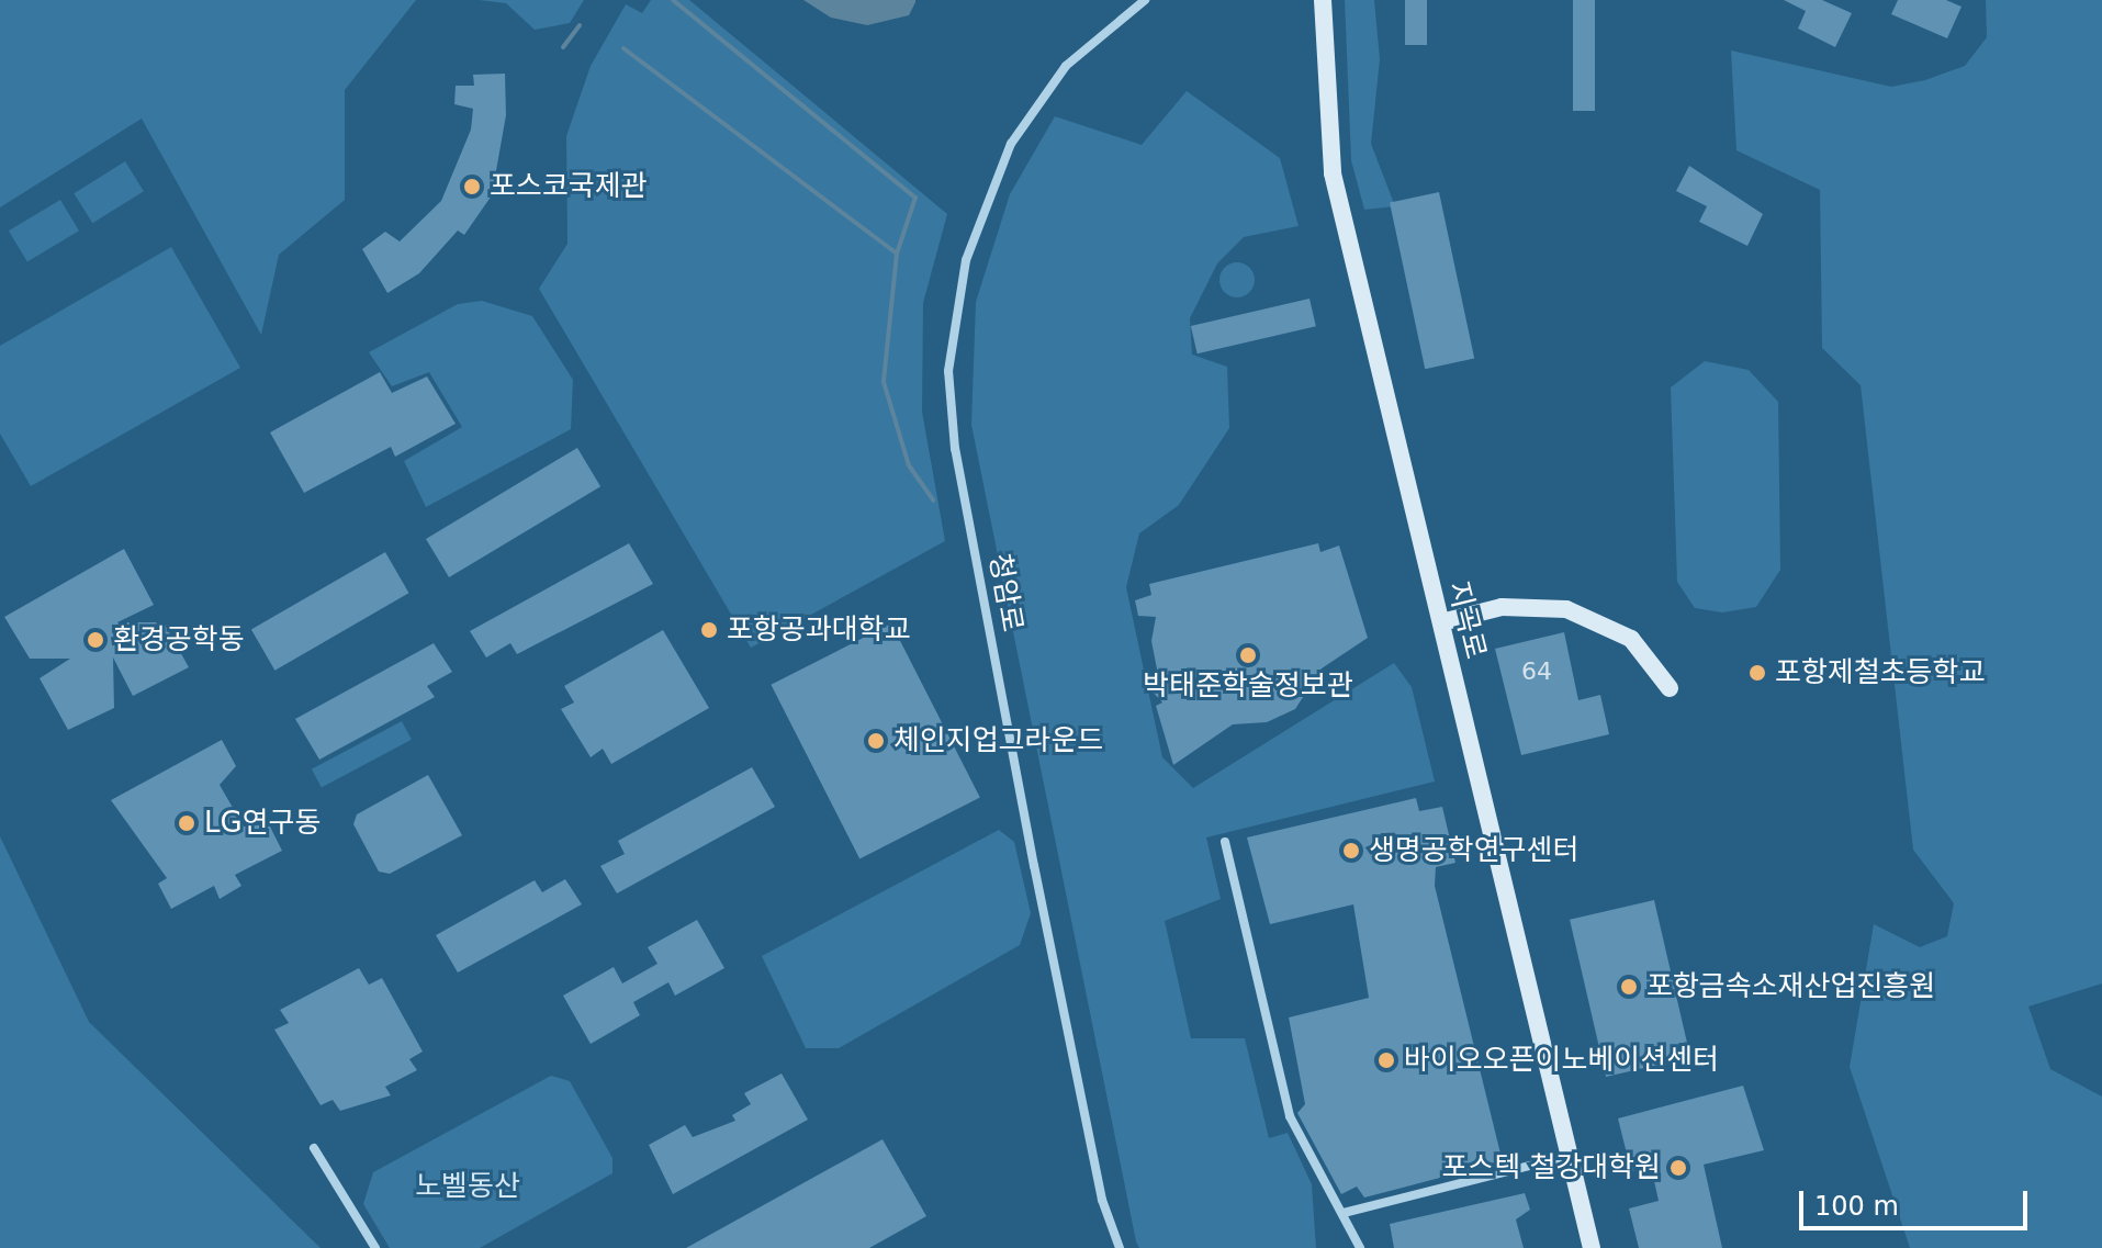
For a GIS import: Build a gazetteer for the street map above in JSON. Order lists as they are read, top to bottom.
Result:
{
  "streets": {
    "street": ["청암로", "지곡로"]
  },
  "parks": ["노벨동산"],
  "places": [
    "포스코국제관",
    "포항공과대학교",
    "환경공학동",
    "박태준학술정보관",
    "포항제철초등학교",
    "체인지업그라운드",
    "LG연구동",
    "생명공학연구센터",
    "포항금속소재산업진흥원",
    "바이오오픈이노베이션센터",
    "포스텍 철강대학원"
  ],
  "house_numbers": ["64"],
  "scale_bar": "100 m"
}
